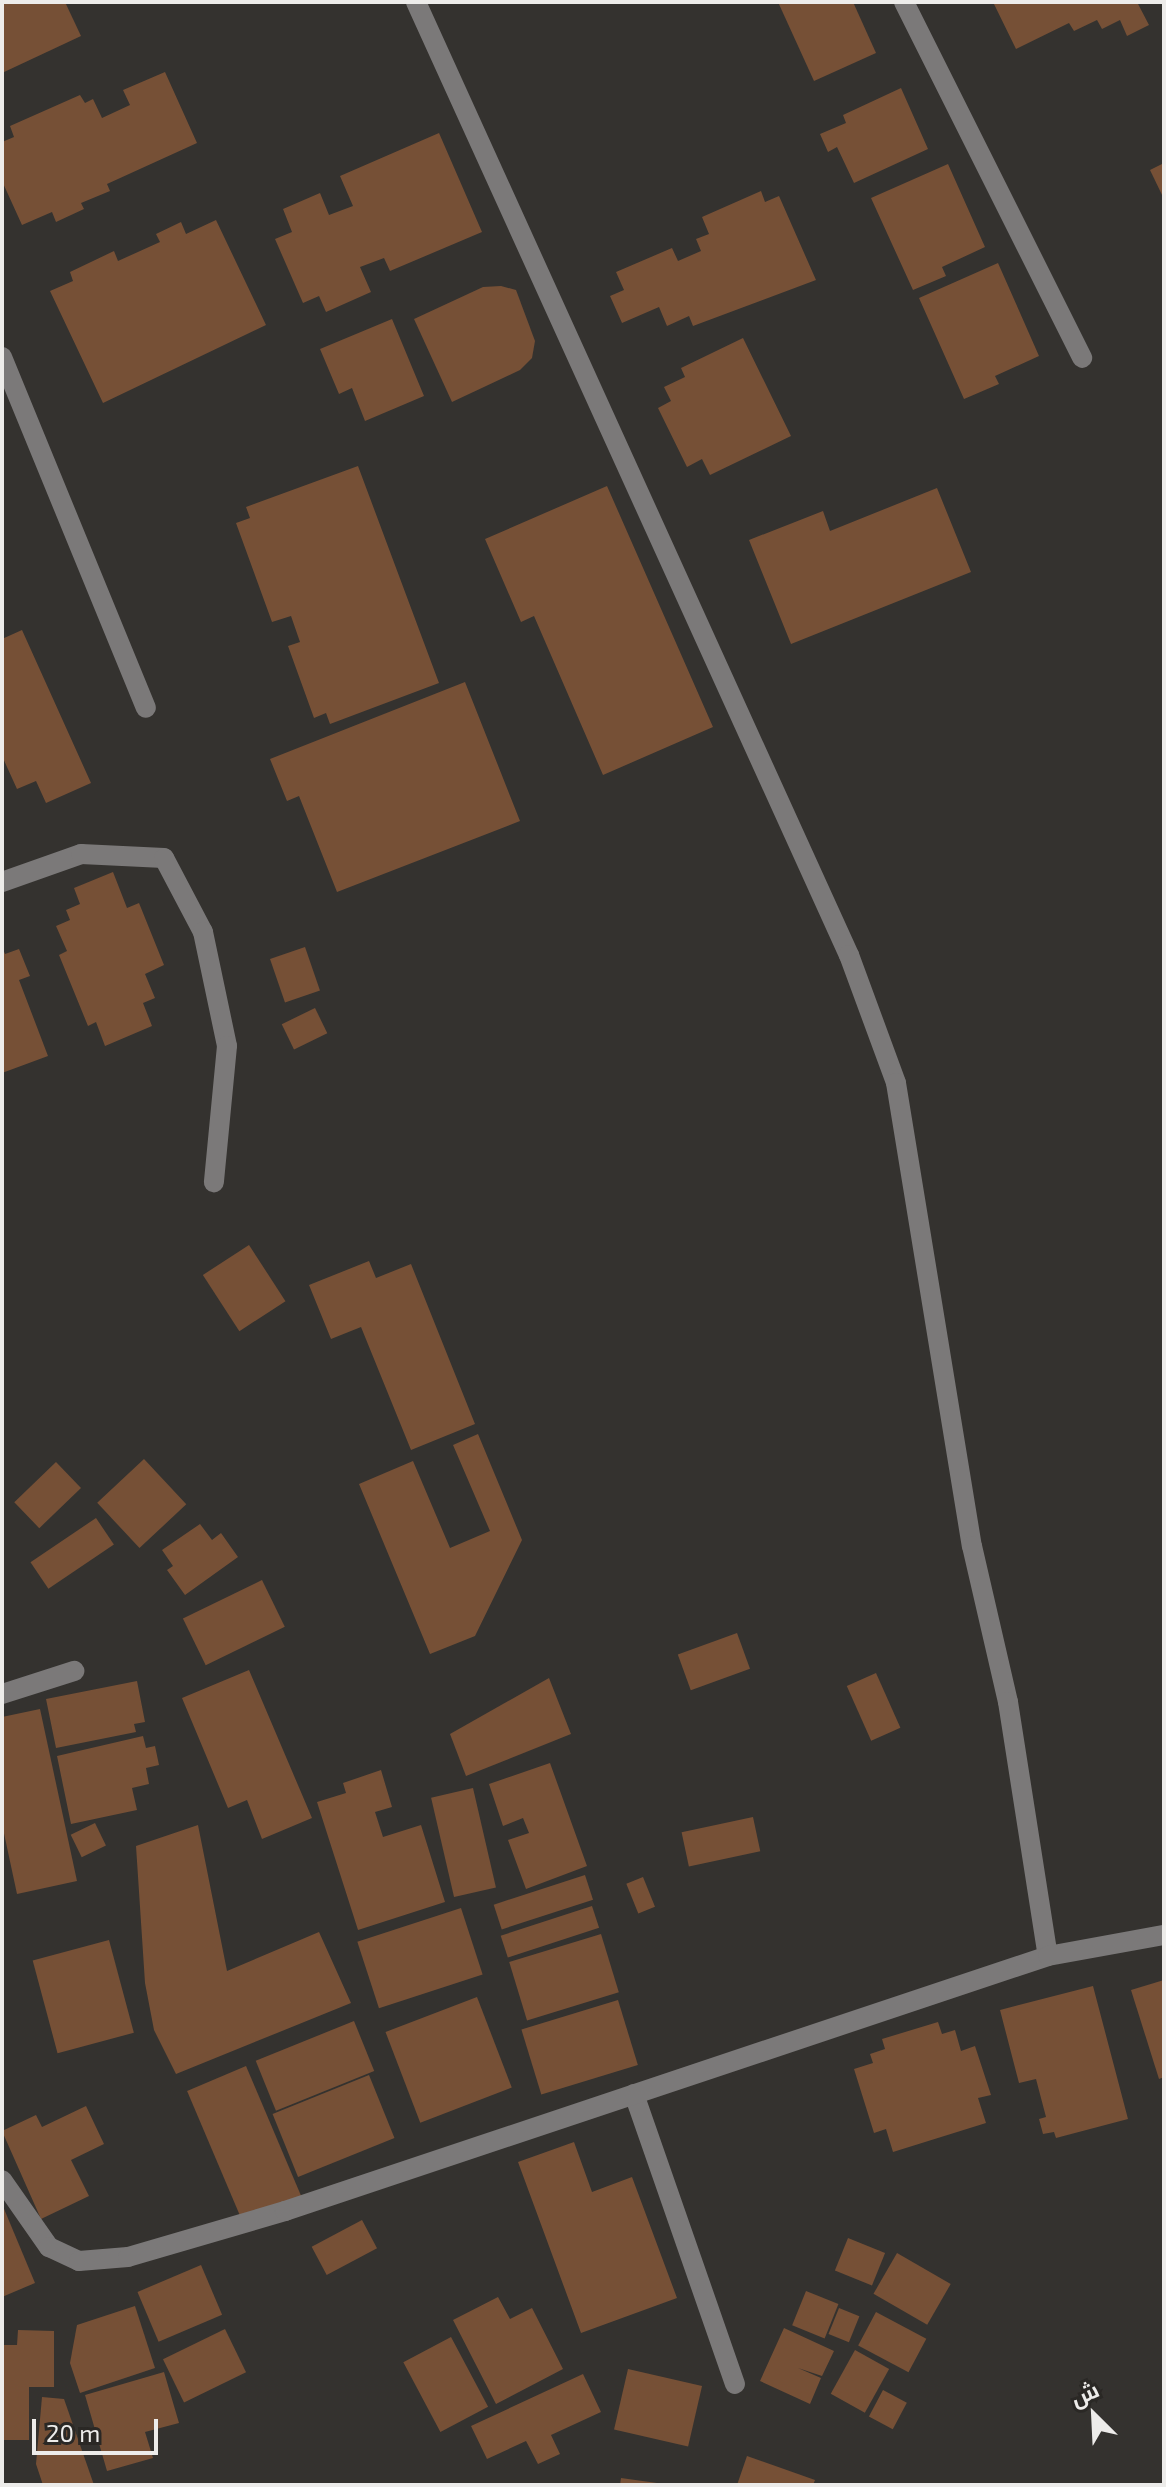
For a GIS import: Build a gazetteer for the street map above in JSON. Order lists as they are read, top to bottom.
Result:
{
  "scale_bar": "20 m",
  "north": "top left"
}
